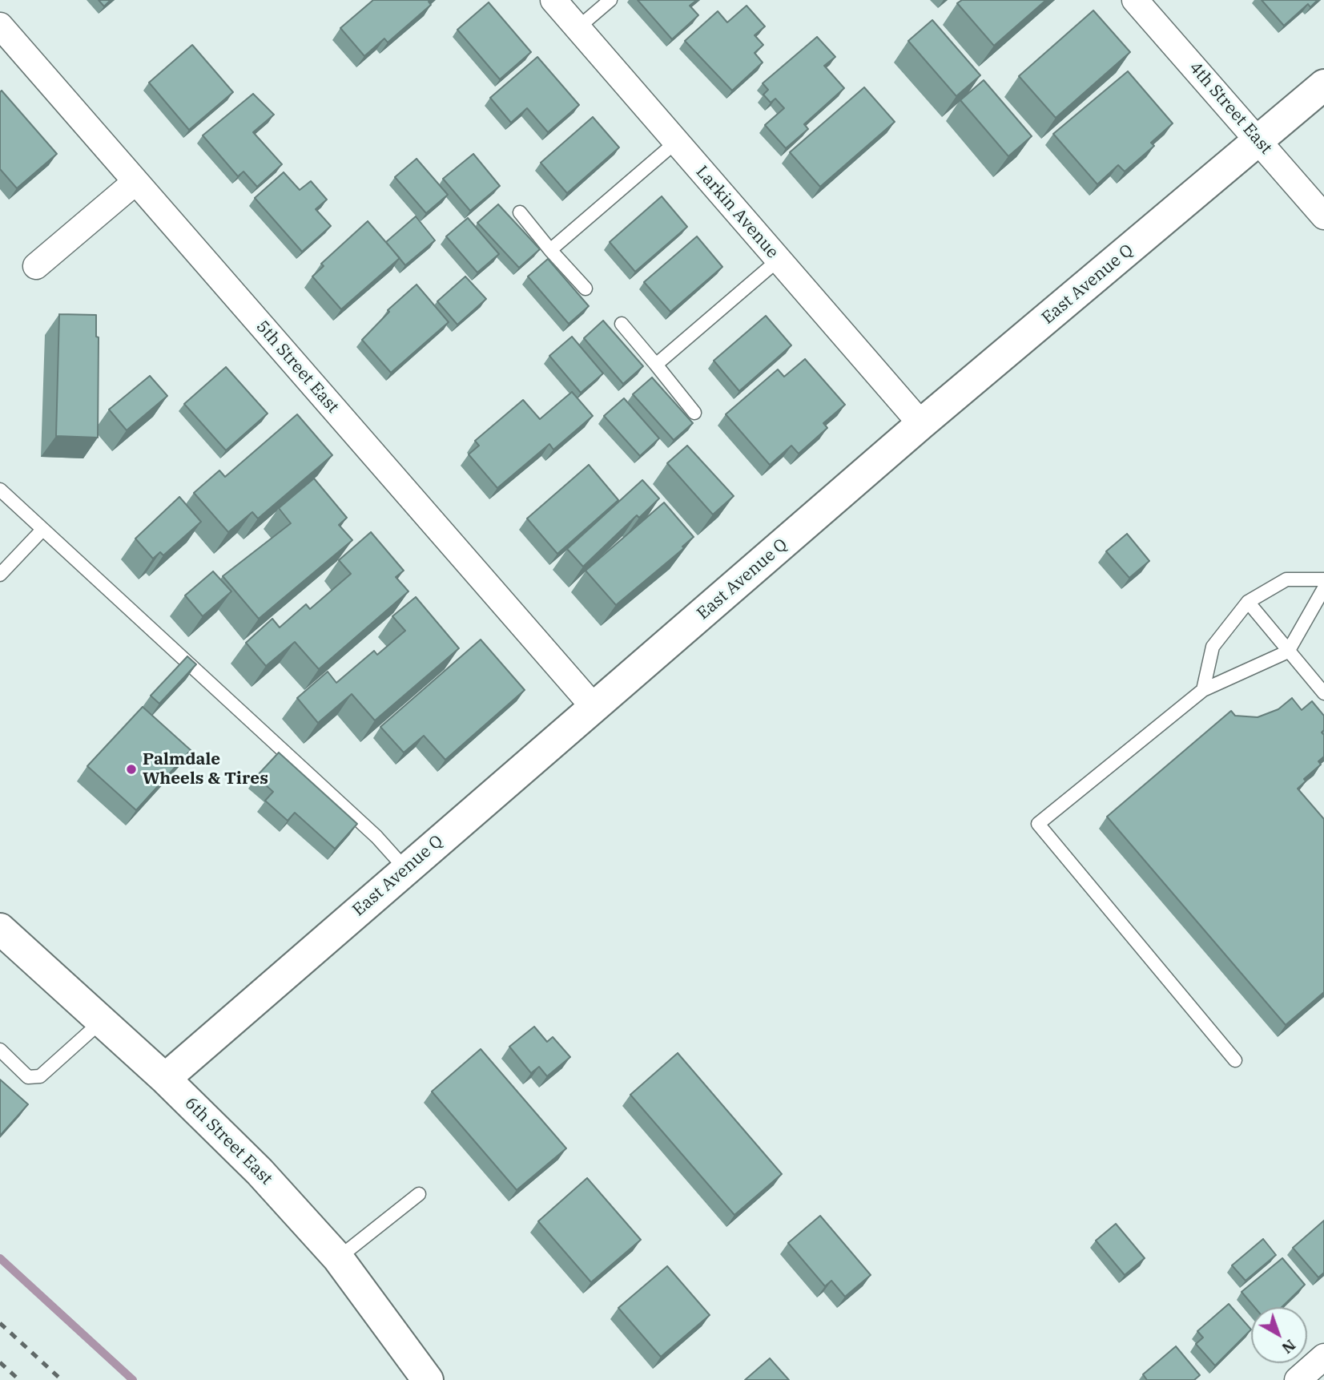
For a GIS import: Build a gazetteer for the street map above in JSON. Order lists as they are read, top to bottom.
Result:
{
  "streets": {
    "street": [
      "4th Street East",
      "Larkin Avenue",
      "East Avenue Q",
      "5th Street East",
      "6th Street East"
    ]
  },
  "crossings": [
    ["4th Street East", "East Avenue Q"],
    ["Larkin Avenue", "East Avenue Q"],
    ["East Avenue Q", "5th Street East"],
    ["East Avenue Q", "6th Street East"]
  ],
  "places": ["Palmdale Wheels & Tires"],
  "north": "bottom right"
}
